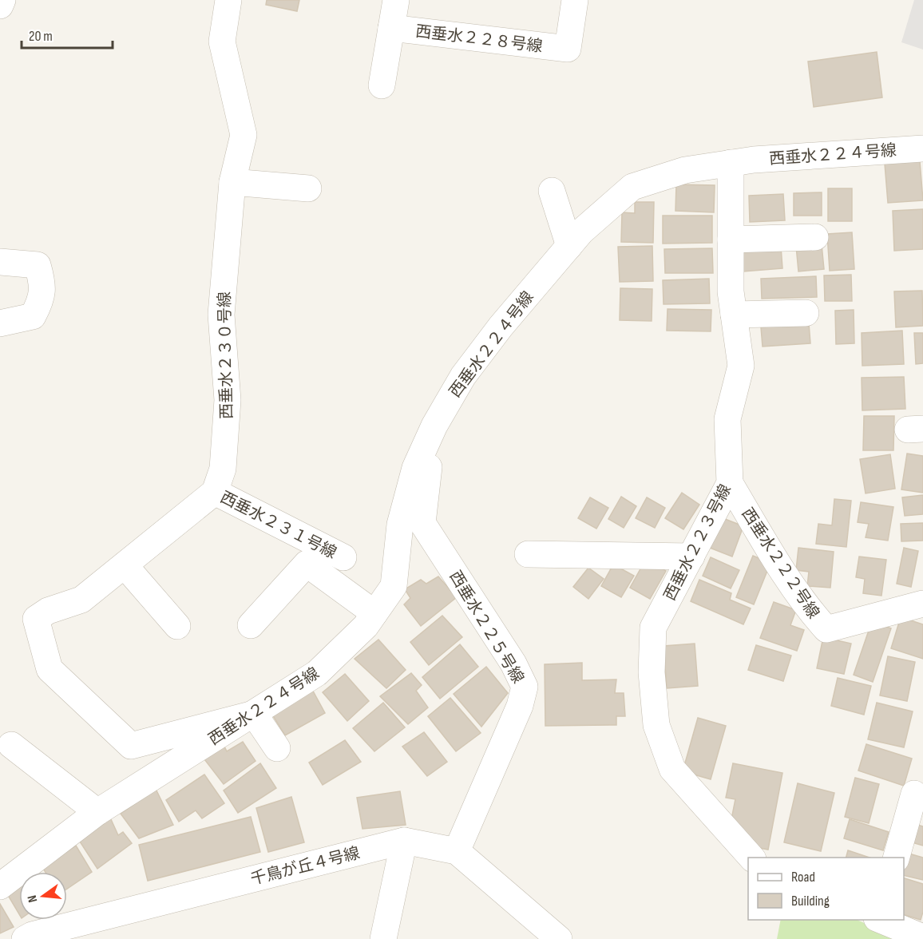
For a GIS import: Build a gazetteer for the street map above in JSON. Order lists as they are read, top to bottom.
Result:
{
  "streets": {
    "street": [
      "西垂水２２８号線",
      "西垂水２２４号線",
      "西垂水２３０号線",
      "西垂水２３１号線",
      "西垂水２２３号線",
      "西垂水２２２号線",
      "西垂水２２５号線",
      "千鳥が丘４号線"
    ]
  },
  "crossings": [
    ["西垂水２２４号線", "西垂水２２３号線"],
    ["西垂水２２４号線", "西垂水２２５号線"],
    ["西垂水２３０号線", "西垂水２３１号線"],
    ["西垂水２２３号線", "西垂水２２２号線"],
    ["西垂水２２５号線", "千鳥が丘４号線"]
  ],
  "legend": ["Road", "Building"],
  "scale_bar": "20 m",
  "north": "left"
}
